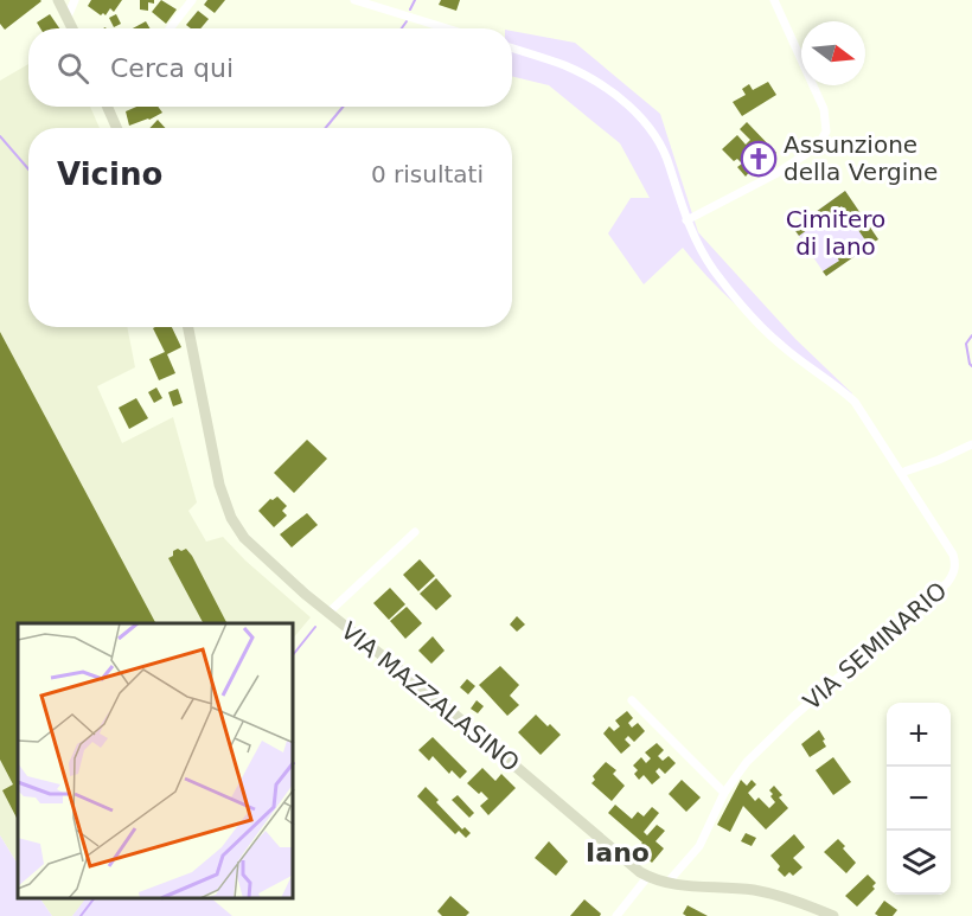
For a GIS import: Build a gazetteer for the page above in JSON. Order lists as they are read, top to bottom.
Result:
{
  "streets": {
    "main road": ["VIA MAZZALASINO"],
    "street": ["VIA SEMINARIO"]
  },
  "crossings": [
    ["VIA SEMINARIO", "VIA MAZZALASINO"]
  ],
  "districts": ["Iano"],
  "parks": ["Cimitero di Iano"],
  "places": {
    "church": ["Assunzione della Vergine"]
  },
  "north": "right",
  "page": {
    "search": "Cerca qui",
    "heading": ["Vicino", "0 risultati"],
    "map_buttons": ["+", "−"]
  }
}
